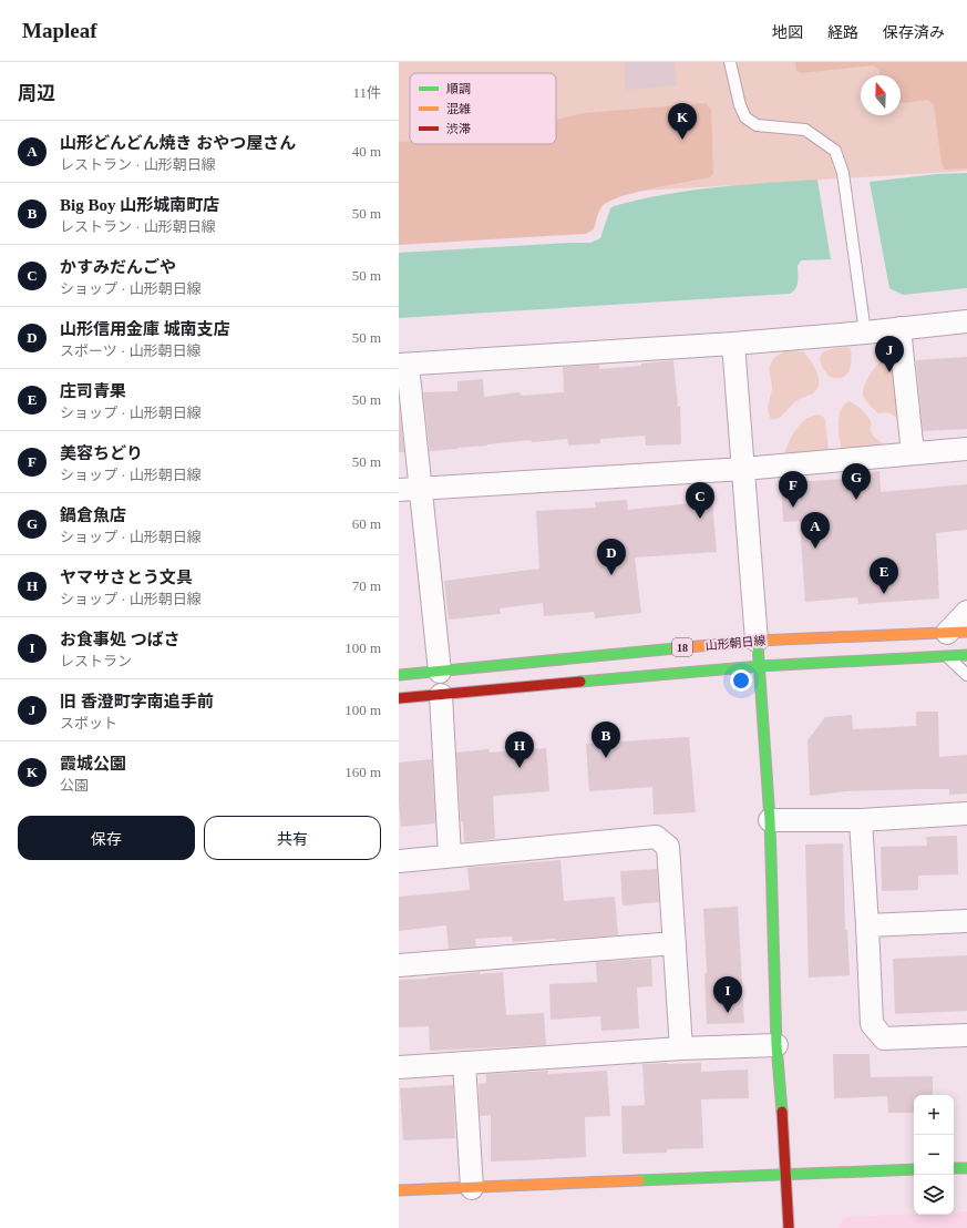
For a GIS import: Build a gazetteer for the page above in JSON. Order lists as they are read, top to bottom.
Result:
{
  "streets": {
    "street": ["山形朝日線", "18"]
  },
  "legend": ["順調", "混雑", "渋滞"],
  "north": "top",
  "page": {
    "header": "Mapleaf",
    "nav": ["地図", "経路", "保存済み"],
    "heading": ["周辺", "11件"],
    "pins": [
      "K",
      "J",
      "G",
      "F",
      "C",
      "A",
      "D",
      "E",
      "B",
      "H",
      "I"
    ],
    "list": [
      {
        "mark": "A",
        "name": "山形どんどん焼き おやつ屋さん",
        "note": "レストラン · 山形朝日線",
        "value": "40 m"
      },
      {
        "mark": "B",
        "name": "Big Boy 山形城南町店",
        "note": "レストラン · 山形朝日線",
        "value": "50 m"
      },
      {
        "mark": "C",
        "name": "かすみだんごや",
        "note": "ショップ · 山形朝日線",
        "value": "50 m"
      },
      {
        "mark": "D",
        "name": "山形信用金庫 城南支店",
        "note": "スポーツ · 山形朝日線",
        "value": "50 m"
      },
      {
        "mark": "E",
        "name": "庄司青果",
        "note": "ショップ · 山形朝日線",
        "value": "50 m"
      },
      {
        "mark": "F",
        "name": "美容ちどり",
        "note": "ショップ · 山形朝日線",
        "value": "50 m"
      },
      {
        "mark": "G",
        "name": "鍋倉魚店",
        "note": "ショップ · 山形朝日線",
        "value": "60 m"
      },
      {
        "mark": "H",
        "name": "ヤマサさとう文具",
        "note": "ショップ · 山形朝日線",
        "value": "70 m"
      },
      {
        "mark": "I",
        "name": "お食事処 つばさ",
        "note": "レストラン",
        "value": "100 m"
      },
      {
        "mark": "J",
        "name": "旧 香澄町字南追手前",
        "note": "スポット",
        "value": "100 m"
      },
      {
        "mark": "K",
        "name": "霞城公園",
        "note": "公園",
        "value": "160 m"
      }
    ],
    "buttons": ["保存", "共有"],
    "map_buttons": ["+", "−"]
  }
}
